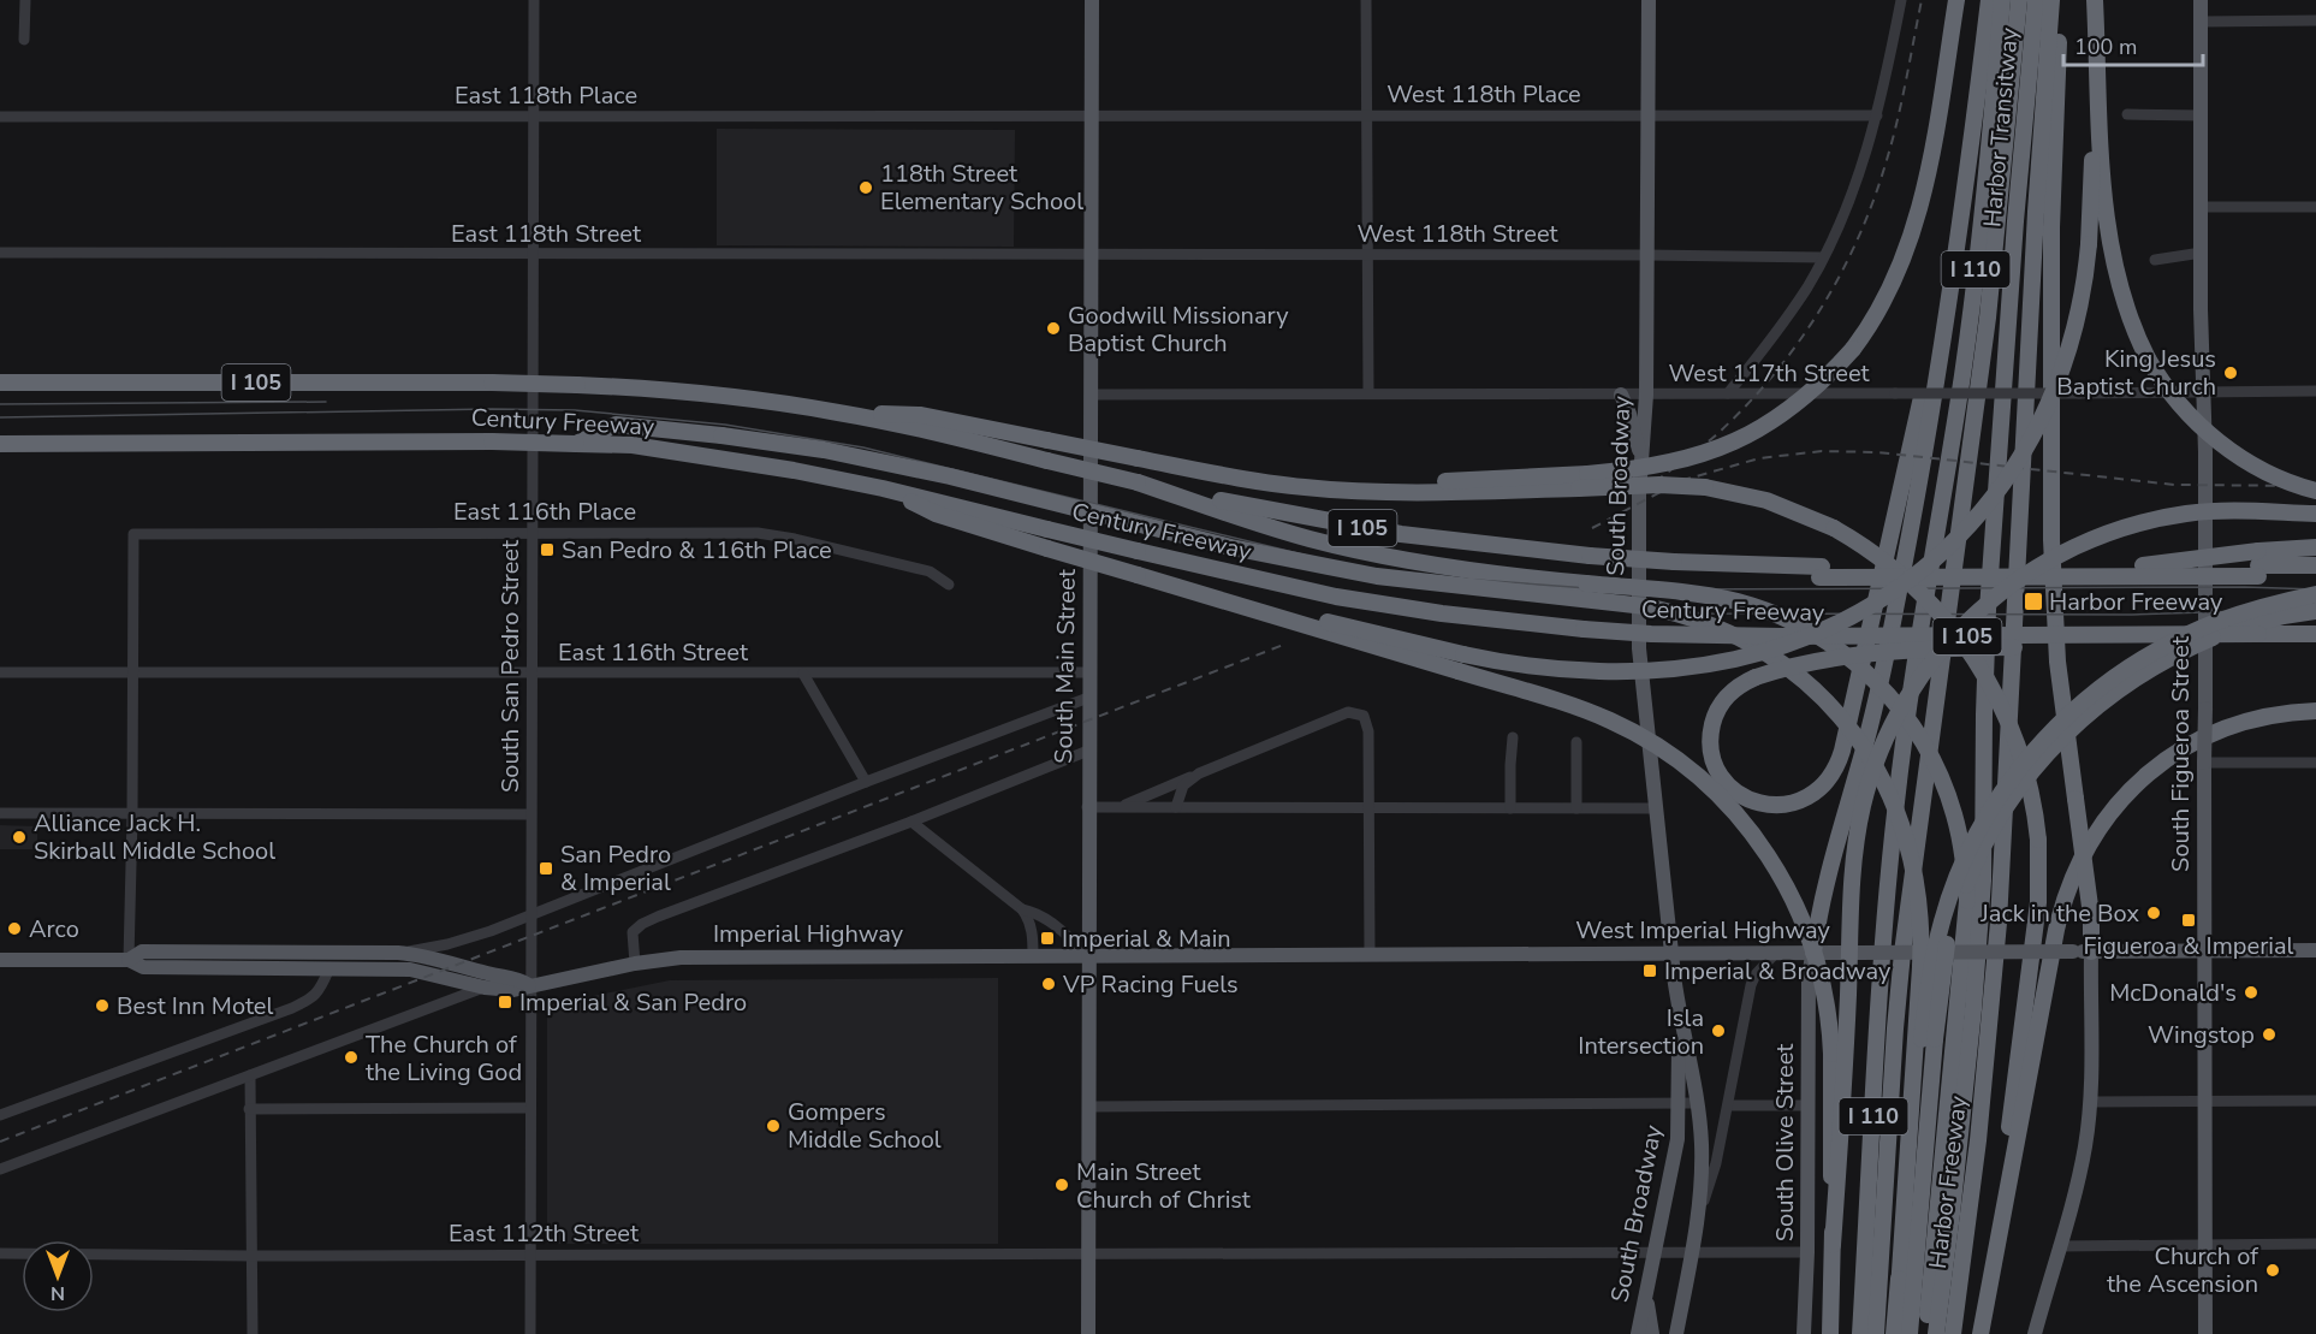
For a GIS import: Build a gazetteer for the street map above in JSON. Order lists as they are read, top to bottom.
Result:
{
  "streets": {
    "highway": [
      "Harbor Transitway",
      "I 110",
      "I 105",
      "Century Freeway",
      "Harbor Freeway"
    ],
    "main road": [
      "South Broadway",
      "South Main Street",
      "South Figueroa Street",
      "West Imperial Highway",
      "Imperial Highway",
      "South Olive Street"
    ],
    "street": [
      "West 118th Place",
      "East 118th Place",
      "East 118th Street",
      "West 118th Street",
      "West 117th Street",
      "East 116th Place",
      "East 116th Street",
      "South San Pedro Street",
      "East 112th Street"
    ]
  },
  "crossings": [
    ["West 118th Place", "East 118th Place"],
    ["West 118th Place", "South Broadway"],
    ["West 118th Place", "South Main Street"],
    ["East 118th Place", "South San Pedro Street"],
    ["East 118th Place", "South Main Street"],
    ["East 118th Street", "West 118th Street"],
    ["East 118th Street", "South San Pedro Street"],
    ["East 118th Street", "South Main Street"],
    ["West 118th Street", "South Broadway"],
    ["West 118th Street", "South Main Street"],
    ["West 117th Street", "South Broadway"],
    ["West 117th Street", "South Main Street"],
    ["West 117th Street", "South Figueroa Street"],
    ["South Broadway", "West Imperial Highway"],
    ["South Broadway", "East 112th Street"],
    ["East 116th Place", "East 116th Street"],
    ["East 116th Place", "South San Pedro Street"],
    ["East 116th Street", "South San Pedro Street"],
    ["East 116th Street", "South Main Street"],
    ["South San Pedro Street", "Imperial Highway"],
    ["South San Pedro Street", "East 112th Street"],
    ["South Main Street", "West Imperial Highway"],
    ["South Main Street", "Imperial Highway"],
    ["South Main Street", "East 112th Street"],
    ["South Figueroa Street", "West Imperial Highway"],
    ["West Imperial Highway", "Imperial Highway"],
    ["West Imperial Highway", "South Olive Street"],
    ["South Olive Street", "East 112th Street"]
  ],
  "places": {
    "other": [
      "118th Street Elementary School",
      "Goodwill Missionary Baptist Church",
      "King Jesus Baptist Church",
      "Alliance Jack H. Skirball Middle School",
      "Jack in the Box",
      "Arco",
      "VP Racing Fuels",
      "McDonald's",
      "Best Inn Motel",
      "Isla Intersection",
      "Wingstop",
      "The Church of the Living God",
      "Gompers Middle School",
      "Main Street Church of Christ",
      "Church of the Ascension"
    ],
    "transit": [
      "San Pedro & 116th Place",
      "Harbor Freeway",
      "San Pedro & Imperial",
      "Figueroa & Imperial",
      "Imperial & Main",
      "Imperial & Broadway",
      "Imperial & San Pedro"
    ]
  },
  "scale_bar": "100 m",
  "north": "bottom"
}
